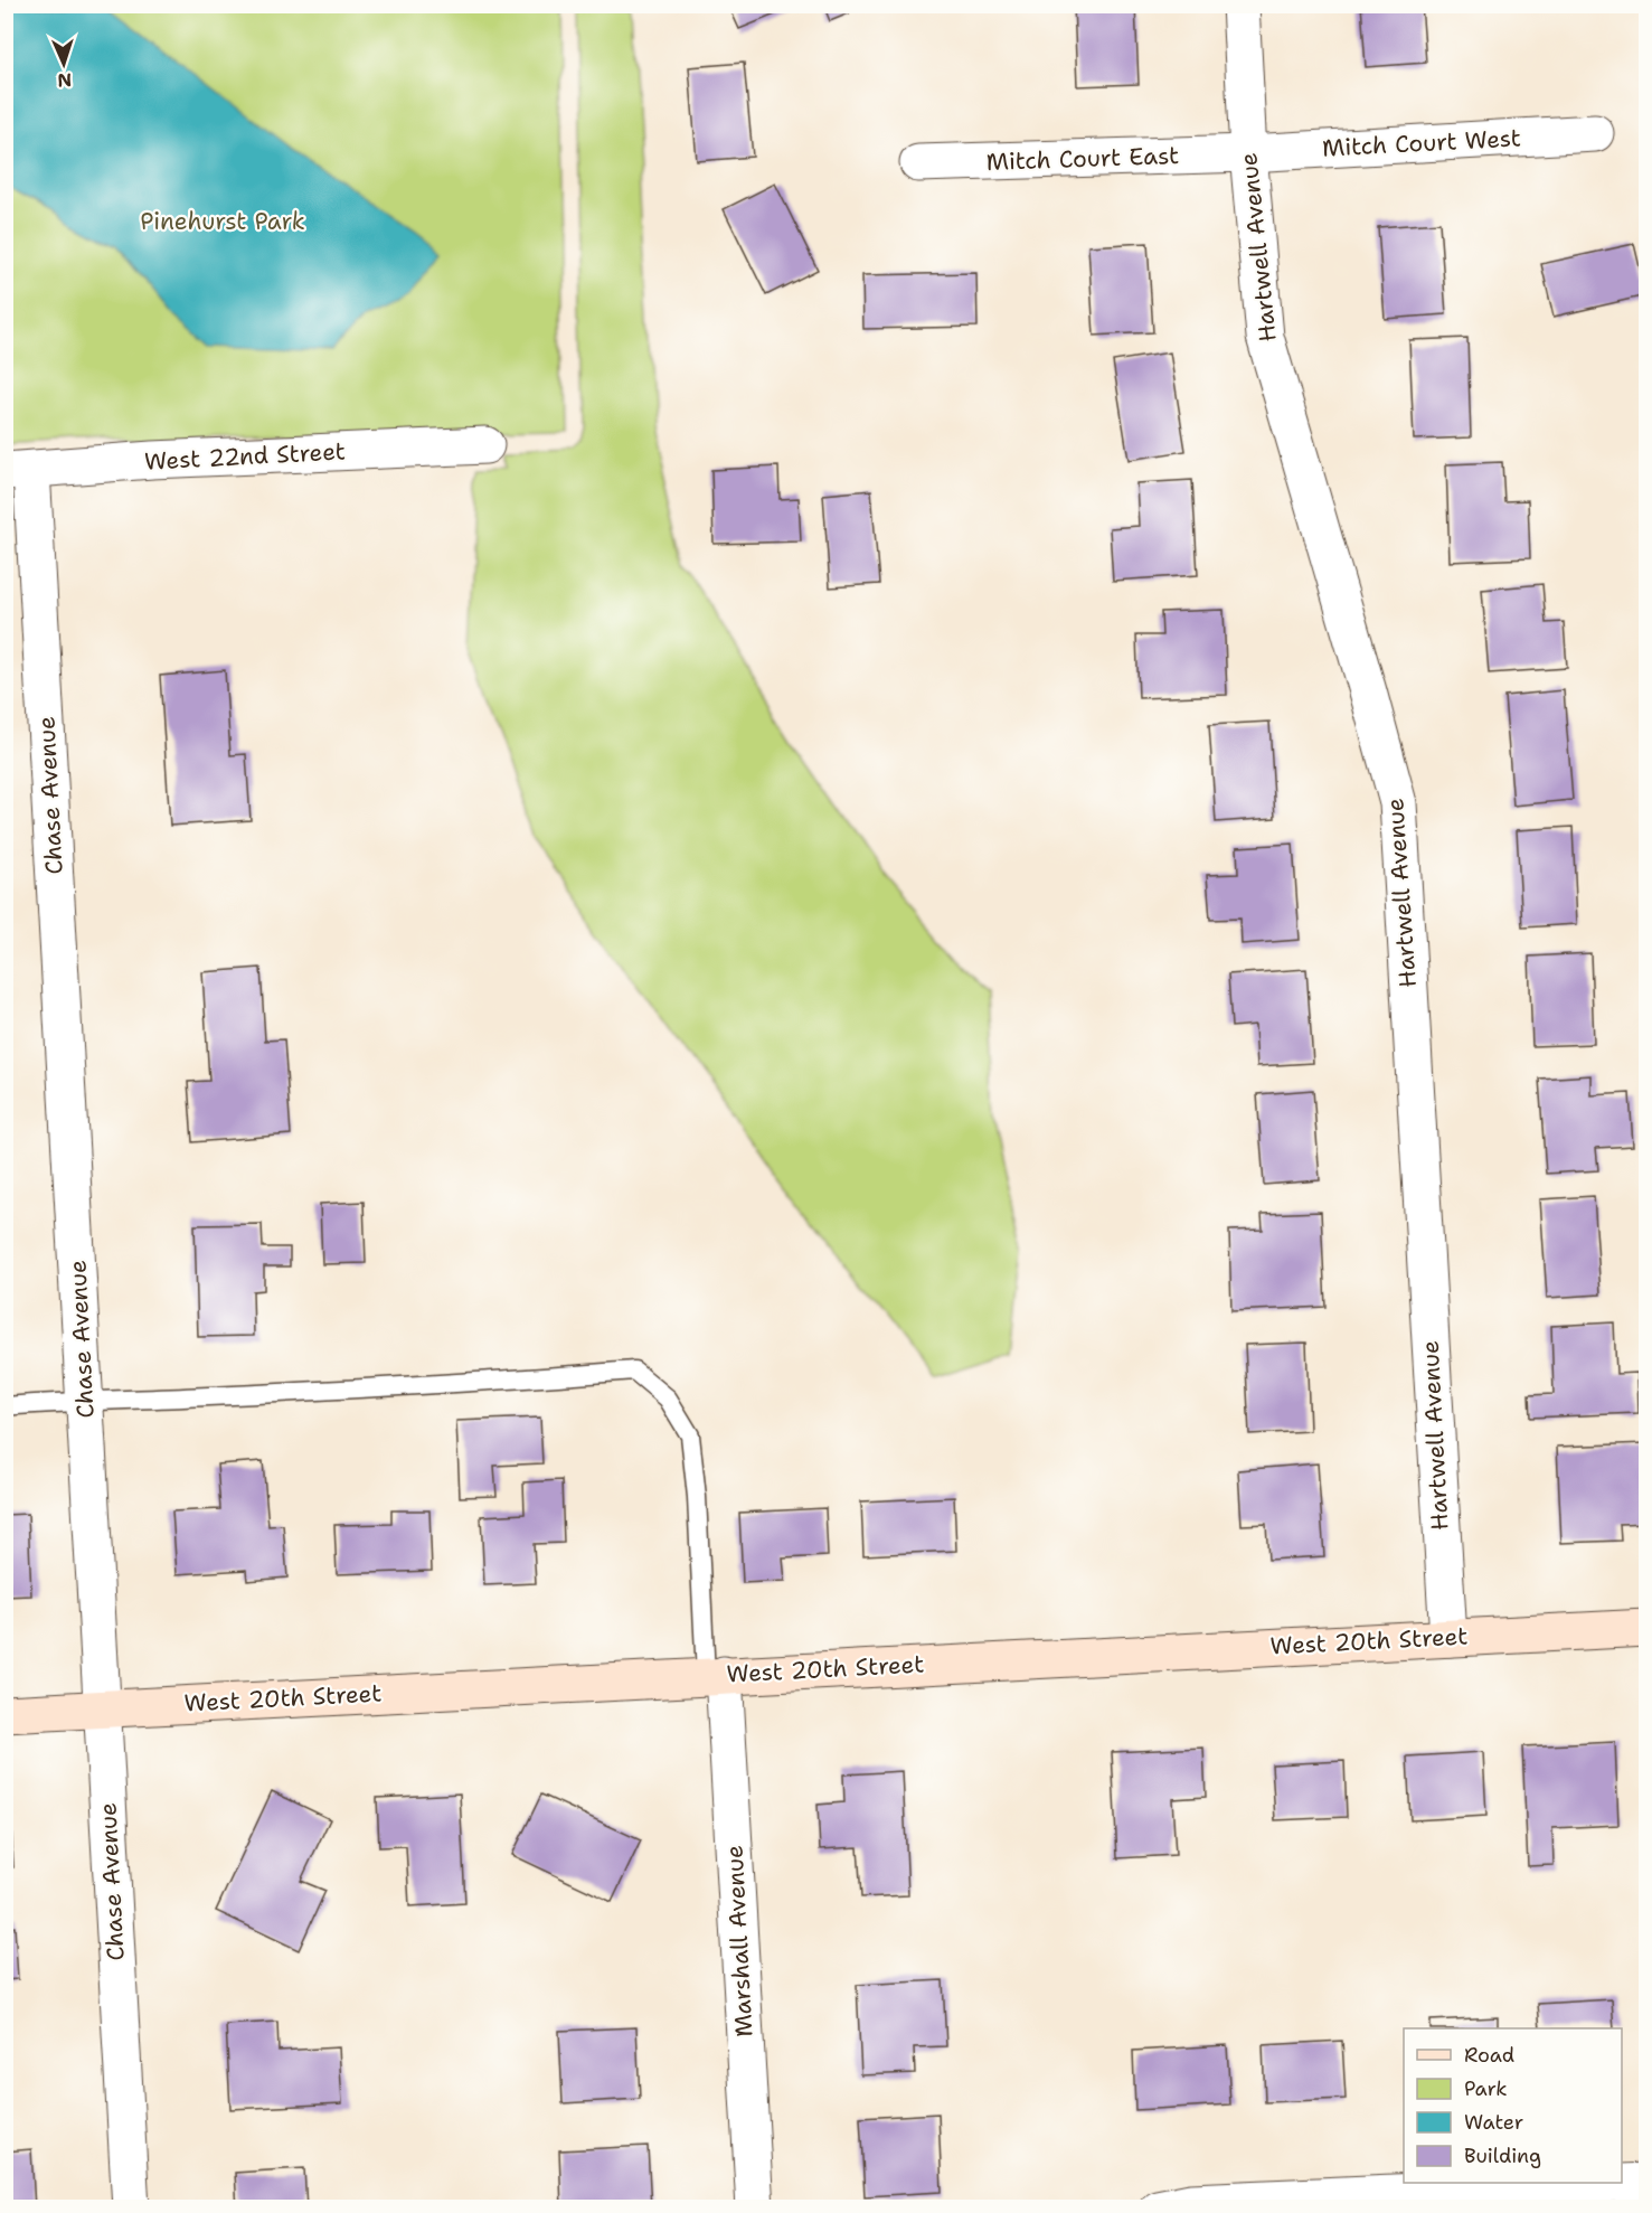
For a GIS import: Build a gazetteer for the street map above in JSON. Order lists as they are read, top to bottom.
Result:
{
  "streets": {
    "street": [
      "Mitch Court West",
      "Mitch Court East",
      "Hartwell Avenue",
      "West 22nd Street",
      "Chase Avenue",
      "West 20th Street",
      "Marshall Avenue"
    ]
  },
  "crossings": [
    ["Mitch Court West", "Mitch Court East"],
    ["Mitch Court West", "Hartwell Avenue"],
    ["Mitch Court East", "Hartwell Avenue"],
    ["Hartwell Avenue", "West 20th Street"],
    ["West 22nd Street", "Chase Avenue"],
    ["Chase Avenue", "West 20th Street"],
    ["West 20th Street", "Marshall Avenue"]
  ],
  "parks": ["Pinehurst Park"],
  "legend": [
    "Road",
    "Park",
    "Water",
    "Building"
  ],
  "north": "bottom"
}
